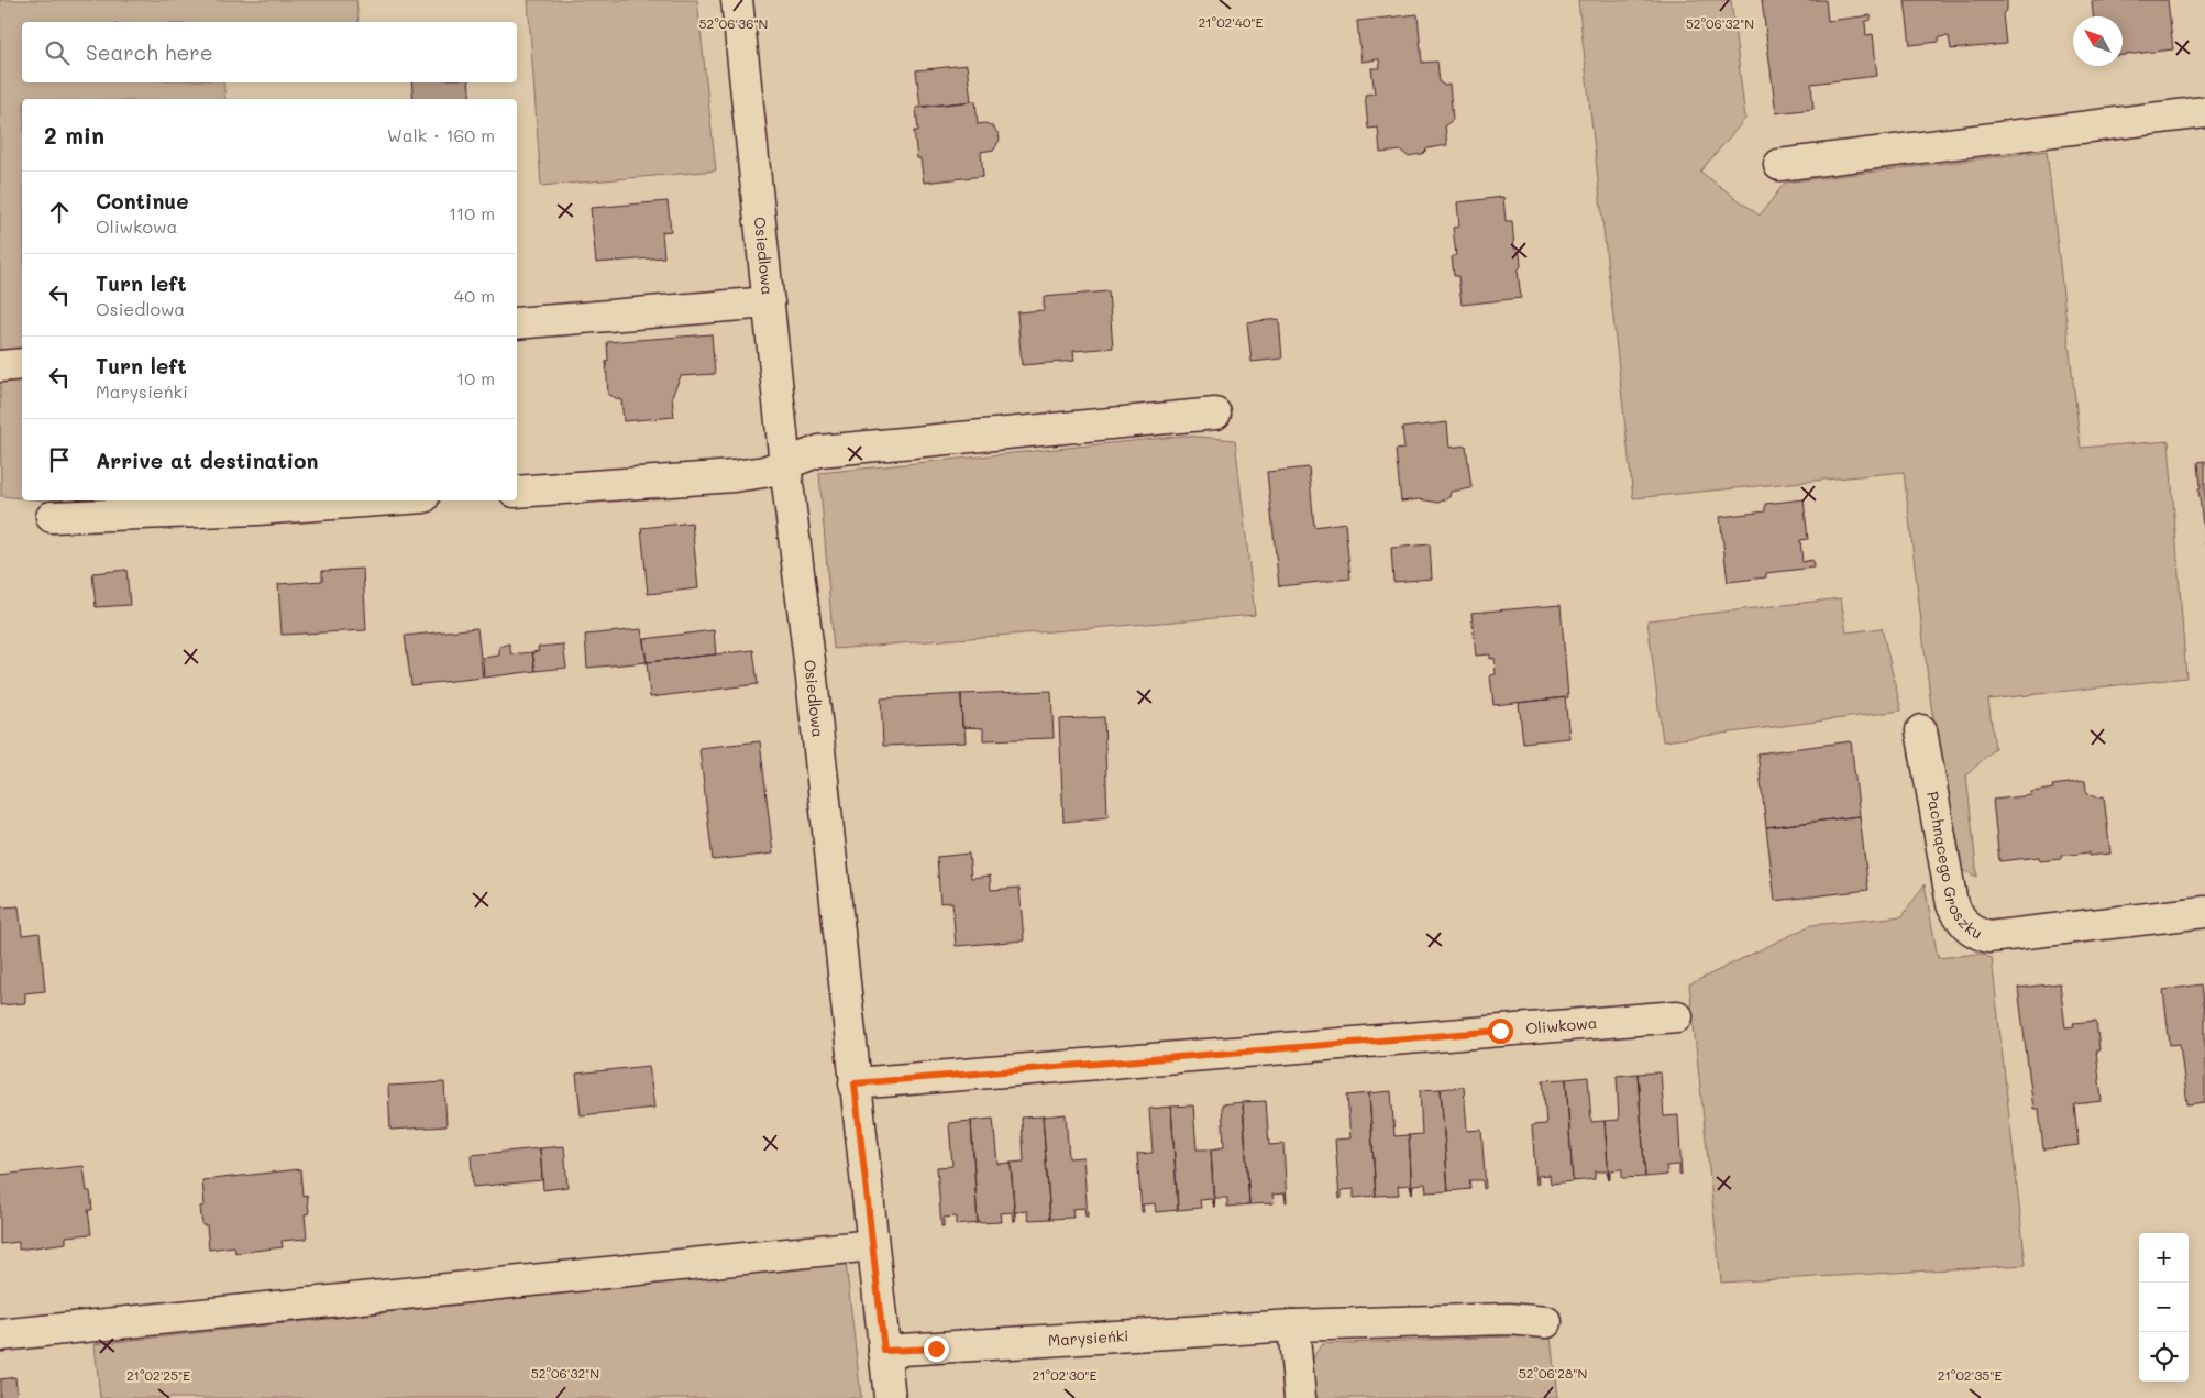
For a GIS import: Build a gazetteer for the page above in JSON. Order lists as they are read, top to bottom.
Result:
{
  "streets": {
    "street": [
      "Osiedlowa",
      "Pachnącego Groszku",
      "Oliwkowa",
      "Marysieńki"
    ]
  },
  "crossings": [
    ["Osiedlowa", "Oliwkowa"],
    ["Osiedlowa", "Marysieńki"]
  ],
  "north": "top left",
  "page": {
    "search": "Search here",
    "heading": ["2 min", "Walk · 160 m"],
    "list": [
      ["Continue", "Oliwkowa", "110 m"],
      ["Turn left", "Osiedlowa", "40 m"],
      ["Turn left", "Marysieńki", "10 m"],
      "Arrive at destination"
    ],
    "map_buttons": ["+", "−"]
  },
  "coordinates": [
    "21°02'40\"E",
    "52°06'36\"N",
    "52°06'32\"N",
    "52°06'28\"N",
    "21°02'25\"E",
    "21°02'30\"E",
    "21°02'35\"E"
  ]
}
